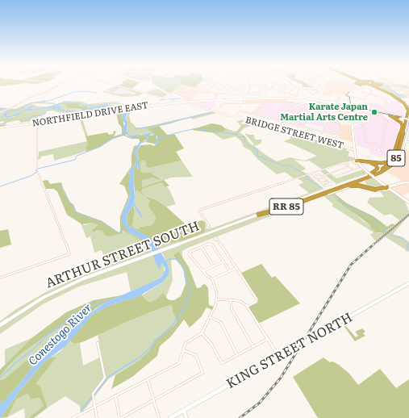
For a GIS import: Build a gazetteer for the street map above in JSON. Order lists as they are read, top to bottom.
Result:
{
  "streets": {
    "highway": ["85", "RR 85", "ARTHUR STREET SOUTH"],
    "main road": ["NORTHFIELD DRIVE EAST", "BRIDGE STREET WEST", "KING STREET NORTH"]
  },
  "crossings": [
    ["NORTHFIELD DRIVE EAST", "BRIDGE STREET WEST"],
    ["85", "ARTHUR STREET SOUTH"]
  ],
  "water": ["Conestogo River"],
  "places": ["Karate Japan Martial Arts Centre"]
}
